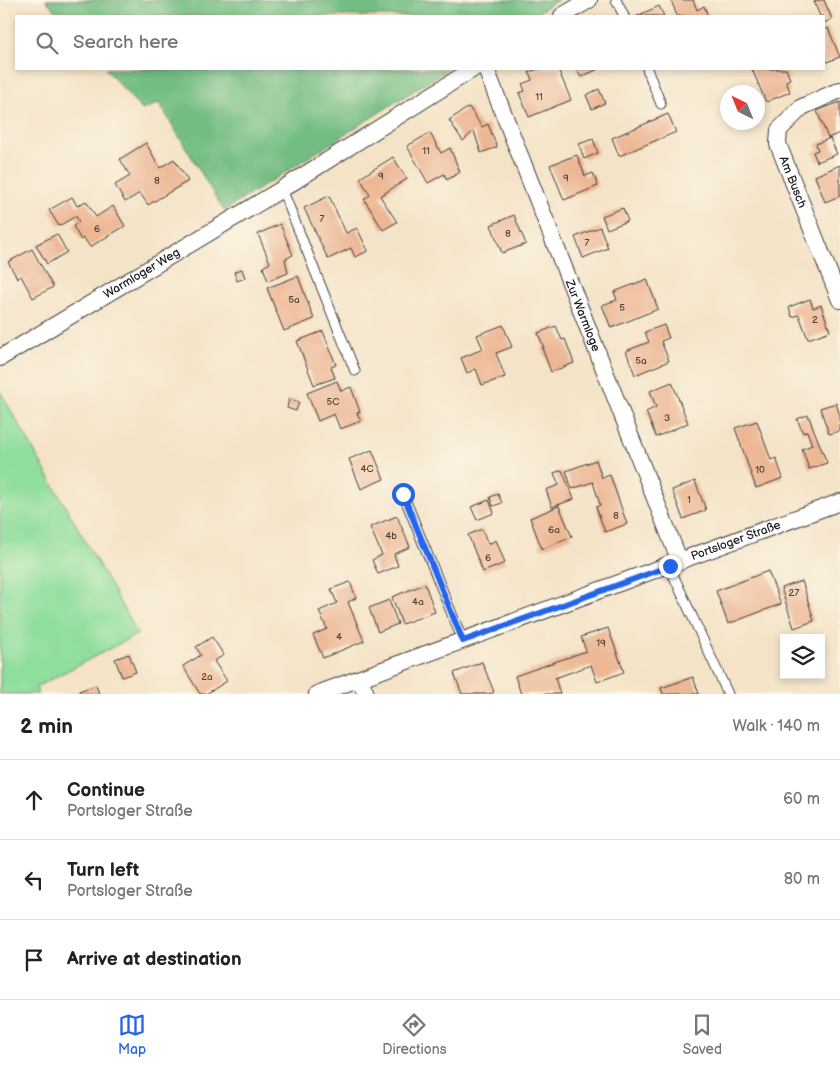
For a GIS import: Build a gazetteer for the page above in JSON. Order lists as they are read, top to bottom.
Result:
{
  "streets": {
    "street": [
      "Am Busch",
      "Warmloger Weg",
      "Zur Warmloge",
      "Portsloger Straße"
    ]
  },
  "crossings": [
    ["Zur Warmloge", "Portsloger Straße"]
  ],
  "house_numbers": [
    "11",
    "11",
    "9",
    "9",
    "8",
    "7",
    "6",
    "8",
    "7",
    "5a",
    "5",
    "2",
    "5a",
    "5C",
    "3",
    "4C",
    "10",
    "1",
    "8",
    "6a",
    "4b",
    "6",
    "27",
    "4a",
    "4",
    "19",
    "2a"
  ],
  "north": "top left",
  "page": {
    "search": "Search here",
    "heading": ["2 min", "Walk · 140 m"],
    "list": [
      ["Continue", "Portsloger Straße", "60 m"],
      ["Turn left", "Portsloger Straße", "80 m"],
      "Arrive at destination"
    ],
    "nav": ["Map", "Directions", "Saved"]
  }
}
